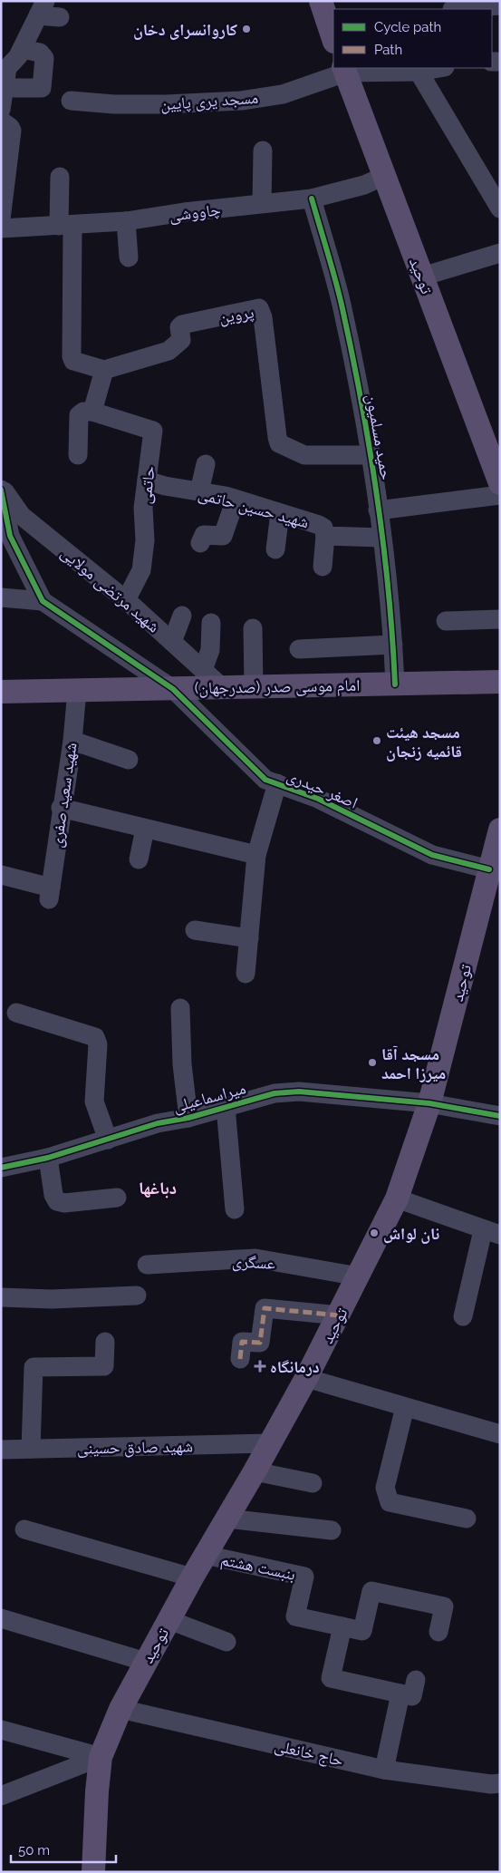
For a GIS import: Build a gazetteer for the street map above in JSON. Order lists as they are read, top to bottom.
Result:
{
  "streets": {
    "main road": ["توحید", "(صدرجهان) امام موسی صدر"],
    "street": [
      "مسجد یری پایین",
      "چاووشی",
      "پروین",
      "حمید مسلمیون",
      "حاتمی",
      "شهید حسین حاتمی",
      "شهید مرتضی مولایی",
      "اصغر حیدری",
      "شهید سعید صفری",
      "میراسماعیلی",
      "عسگری",
      "شهید صادق حسینی",
      "بنبست هشتم",
      "حاج خانعلی"
    ]
  },
  "crossings": [
    ["مسجد یری پایین", "توحید"],
    ["چاووشی", "توحید"],
    ["چاووشی", "حمید مسلمیون"],
    ["توحید", "اصغر حیدری"],
    ["توحید", "میراسماعیلی"],
    ["توحید", "عسگری"],
    ["توحید", "شهید صادق حسینی"],
    ["توحید", "بنبست هشتم"],
    ["توحید", "حاج خانعلی"],
    ["پروین", "حمید مسلمیون"],
    ["حمید مسلمیون", "شهید حسین حاتمی"],
    ["حمید مسلمیون", "(صدرجهان) امام موسی صدر"],
    ["حاتمی", "شهید حسین حاتمی"],
    ["حاتمی", "شهید مرتضی مولایی"],
    ["شهید مرتضی مولایی", "(صدرجهان) امام موسی صدر"],
    ["(صدرجهان) امام موسی صدر", "اصغر حیدری"],
    ["(صدرجهان) امام موسی صدر", "شهید سعید صفری"]
  ],
  "districts": ["دباغها"],
  "places": {
    "other": [
      "کاروانسرای دخان",
      "مسجد هیئت قائمیه زنجان",
      "مسجد آقا میرزا احمد",
      "نان لواش"
    ],
    "health": ["درمانگاه"]
  },
  "legend": ["Cycle path", "Path"],
  "scale_bar": "50 m"
}
